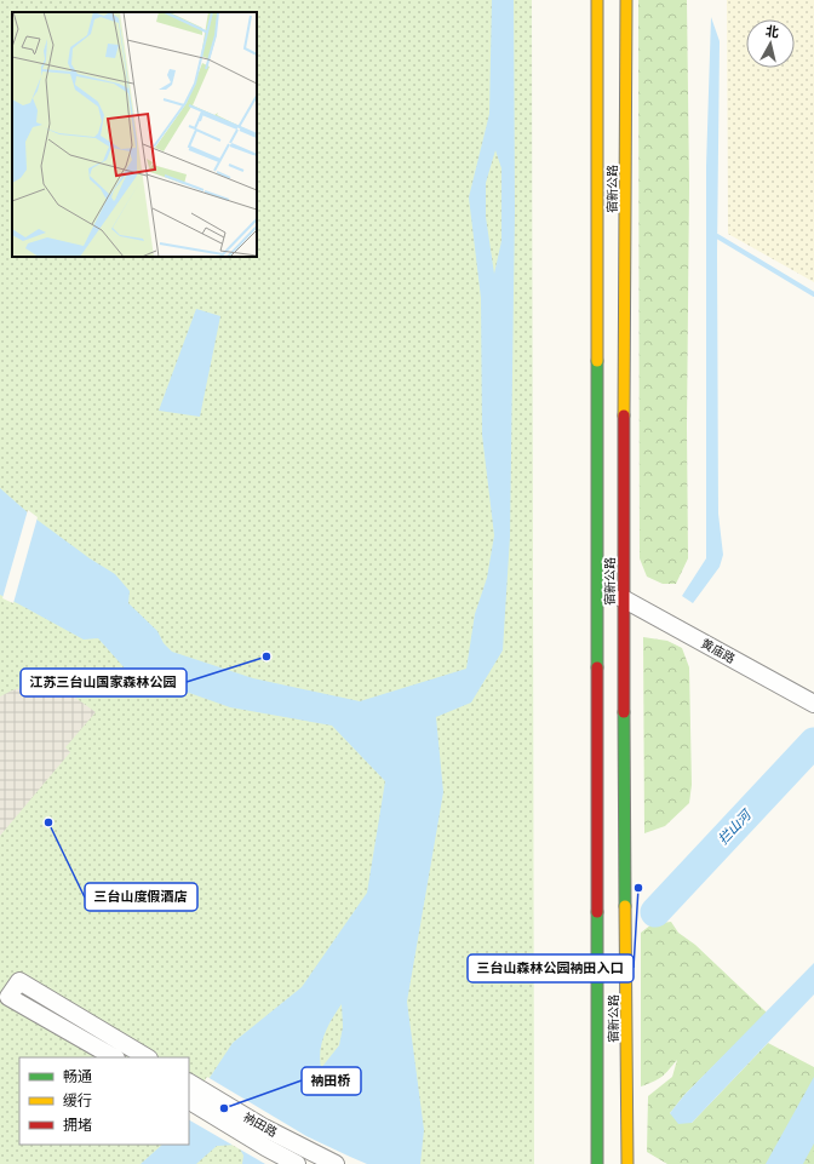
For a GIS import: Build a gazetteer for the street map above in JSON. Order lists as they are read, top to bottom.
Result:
{
  "streets": {
    "highway": ["宿新公路"],
    "street": ["黄庙路", "衲田路"]
  },
  "crossings": [
    ["宿新公路", "黄庙路"]
  ],
  "water": ["拦山河"],
  "places": [
    "江苏三台山国家森林公园",
    "三台山度假酒店",
    "三台山森林公园衲田入口",
    "衲田桥"
  ],
  "legend": ["畅通", "缓行", "拥堵"],
  "north": "top"
}
